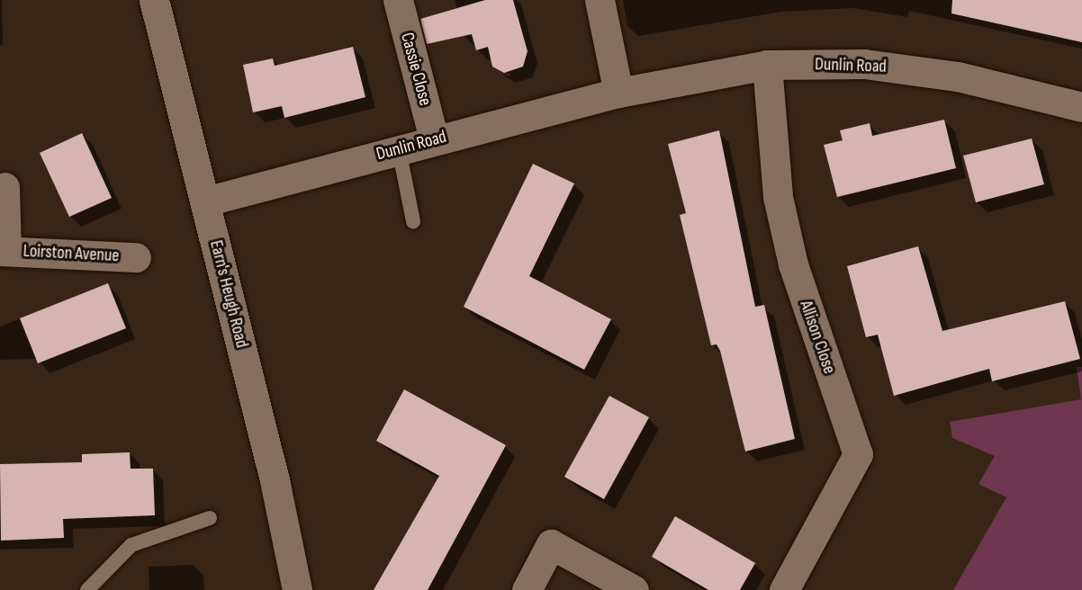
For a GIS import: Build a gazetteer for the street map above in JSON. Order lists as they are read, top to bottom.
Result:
{
  "streets": {
    "street": [
      "Dunlin Road",
      "Cassie Close",
      "Loirston Avenue",
      "Earn's Heugh Road",
      "Allison Close"
    ]
  },
  "crossings": [
    ["Dunlin Road", "Cassie Close"],
    ["Dunlin Road", "Earn's Heugh Road"],
    ["Dunlin Road", "Allison Close"]
  ]
}
